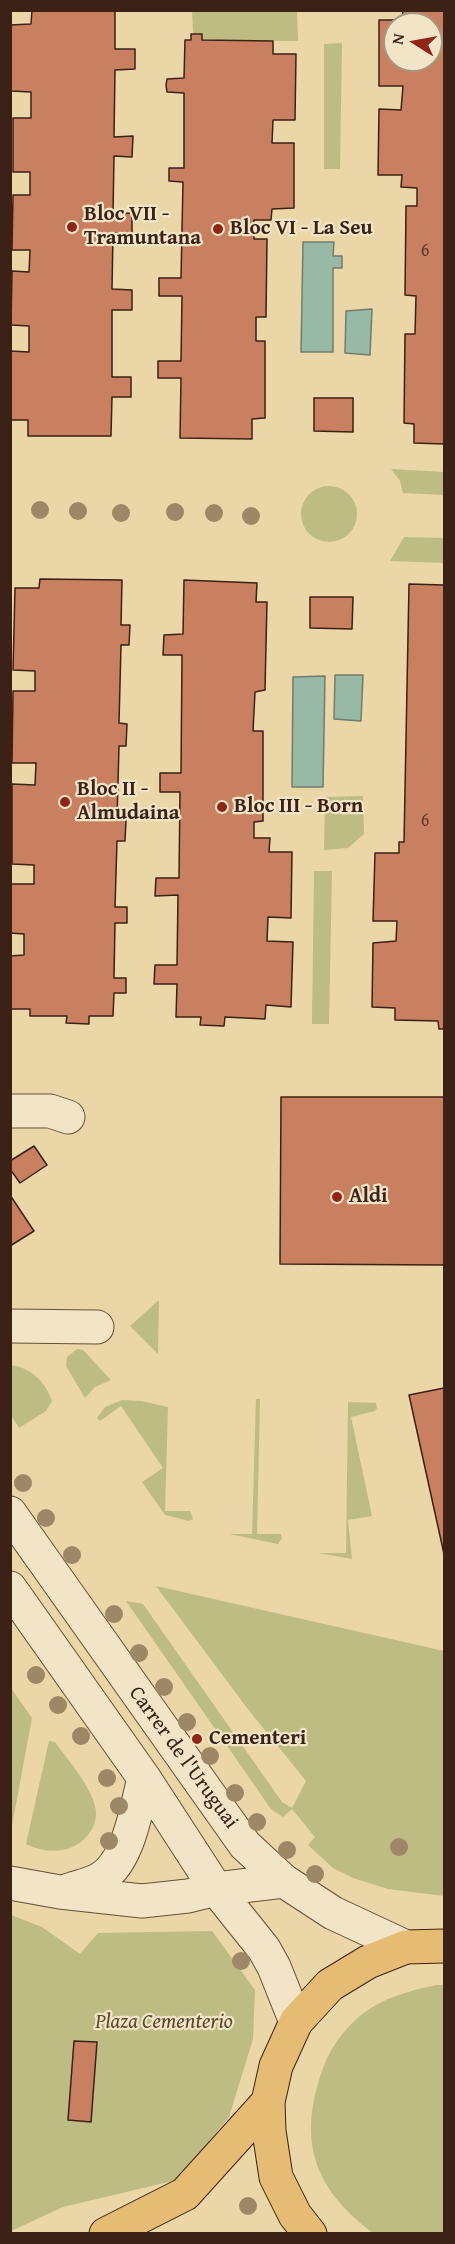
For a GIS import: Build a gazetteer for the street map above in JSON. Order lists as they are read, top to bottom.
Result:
{
  "streets": {
    "street": ["Carrer de l'Uruguai"]
  },
  "parks": ["Plaza Cementerio"],
  "places": [
    "Bloc VII - Tramuntana",
    "Bloc VI - La Seu",
    "Bloc II - Almudaina",
    "Bloc III - Born",
    "Aldi",
    "Cementeri"
  ],
  "house_numbers": ["6", "6"],
  "north": "left"
}
